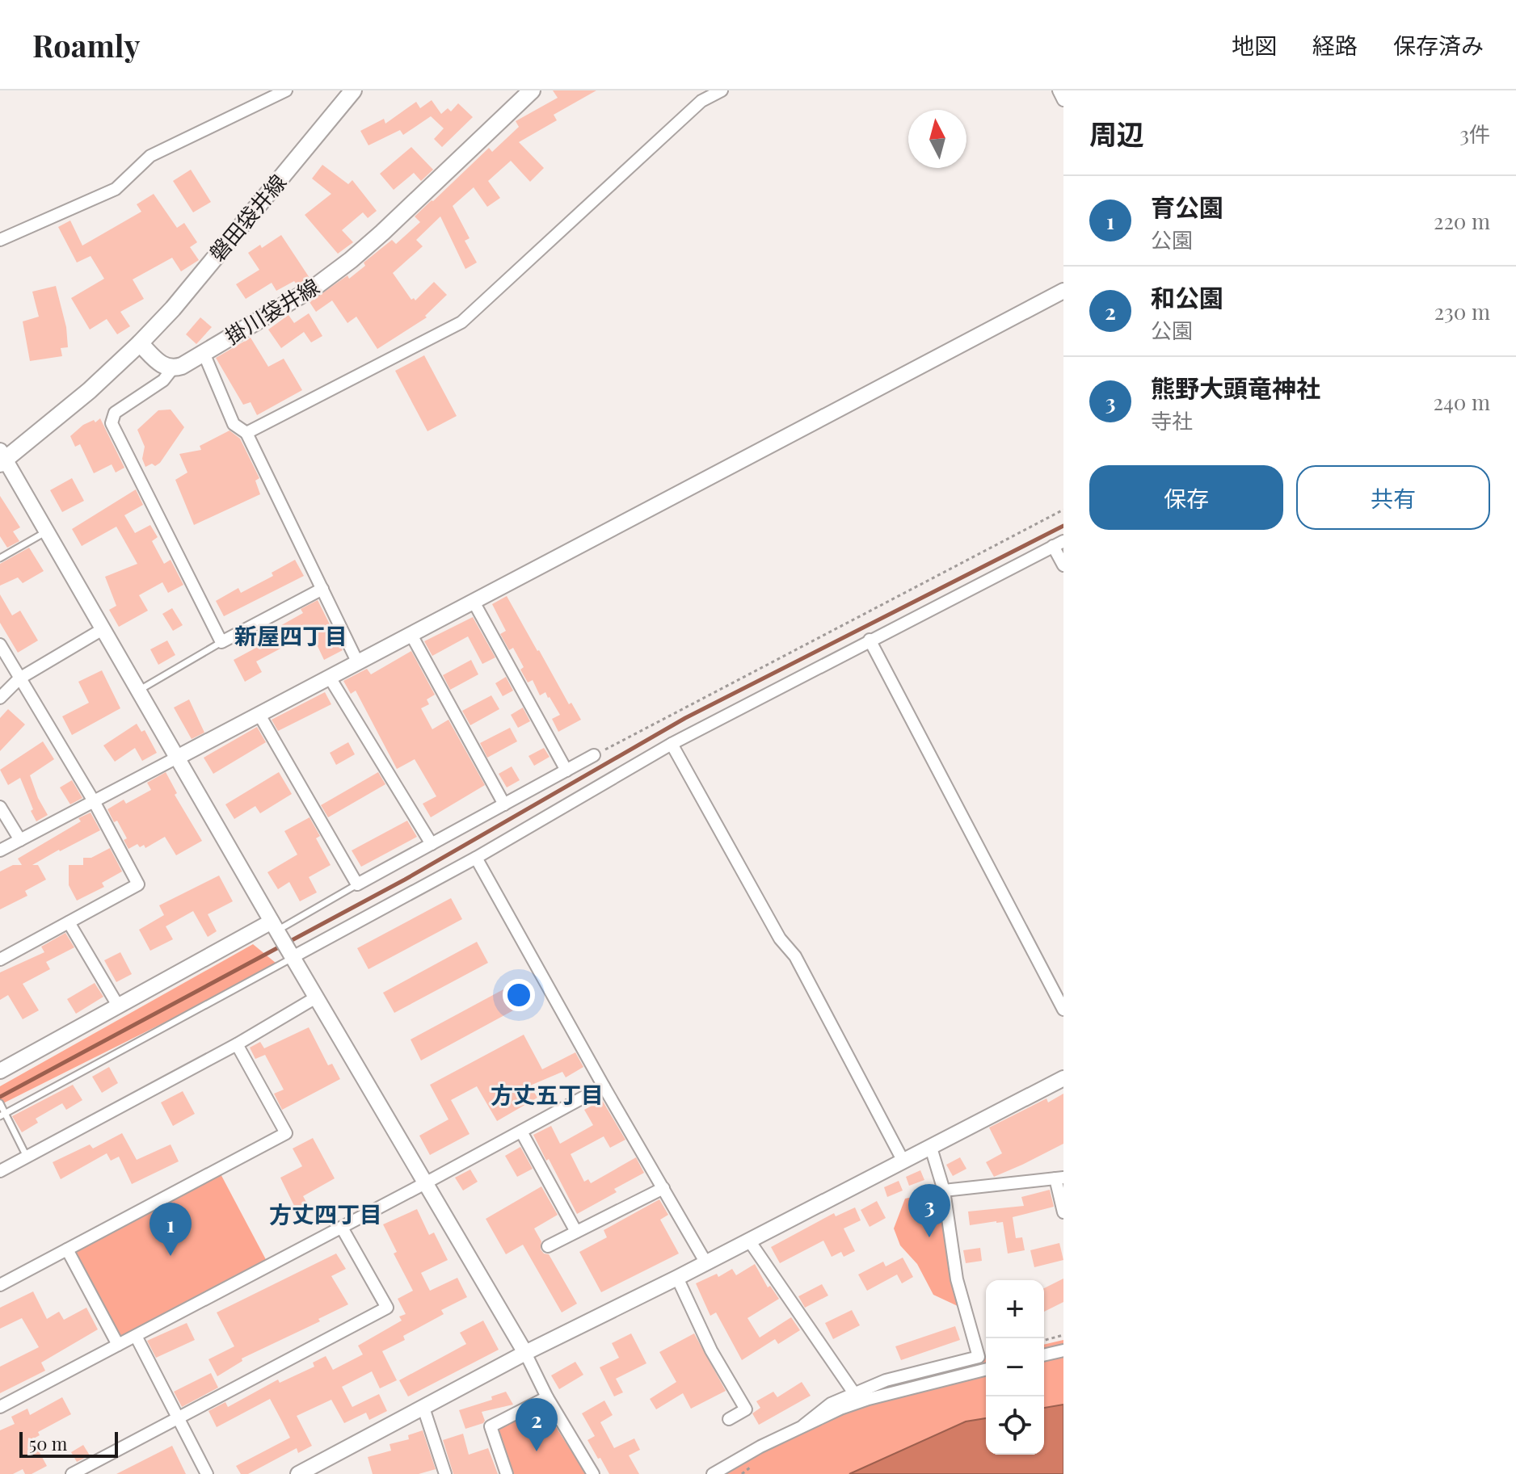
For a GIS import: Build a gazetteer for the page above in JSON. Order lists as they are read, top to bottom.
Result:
{
  "streets": {
    "main road": ["磐田袋井線", "掛川袋井線"]
  },
  "districts": ["新屋四丁目", "方丈五丁目", "方丈四丁目"],
  "scale_bar": "50 m",
  "north": "top",
  "page": {
    "header": "Roamly",
    "nav": ["地図", "経路", "保存済み"],
    "heading": ["周辺", "3件"],
    "list": [
      {
        "mark": "1",
        "name": "育公園",
        "note": "公園",
        "value": "220 m"
      },
      {
        "mark": "2",
        "name": "和公園",
        "note": "公園",
        "value": "230 m"
      },
      {
        "mark": "3",
        "name": "熊野大頭竜神社",
        "note": "寺社",
        "value": "240 m"
      }
    ],
    "buttons": ["保存", "共有"],
    "pins": ["3", "1", "2"],
    "map_buttons": ["+", "−"],
    "scale": "50 m"
  }
}
